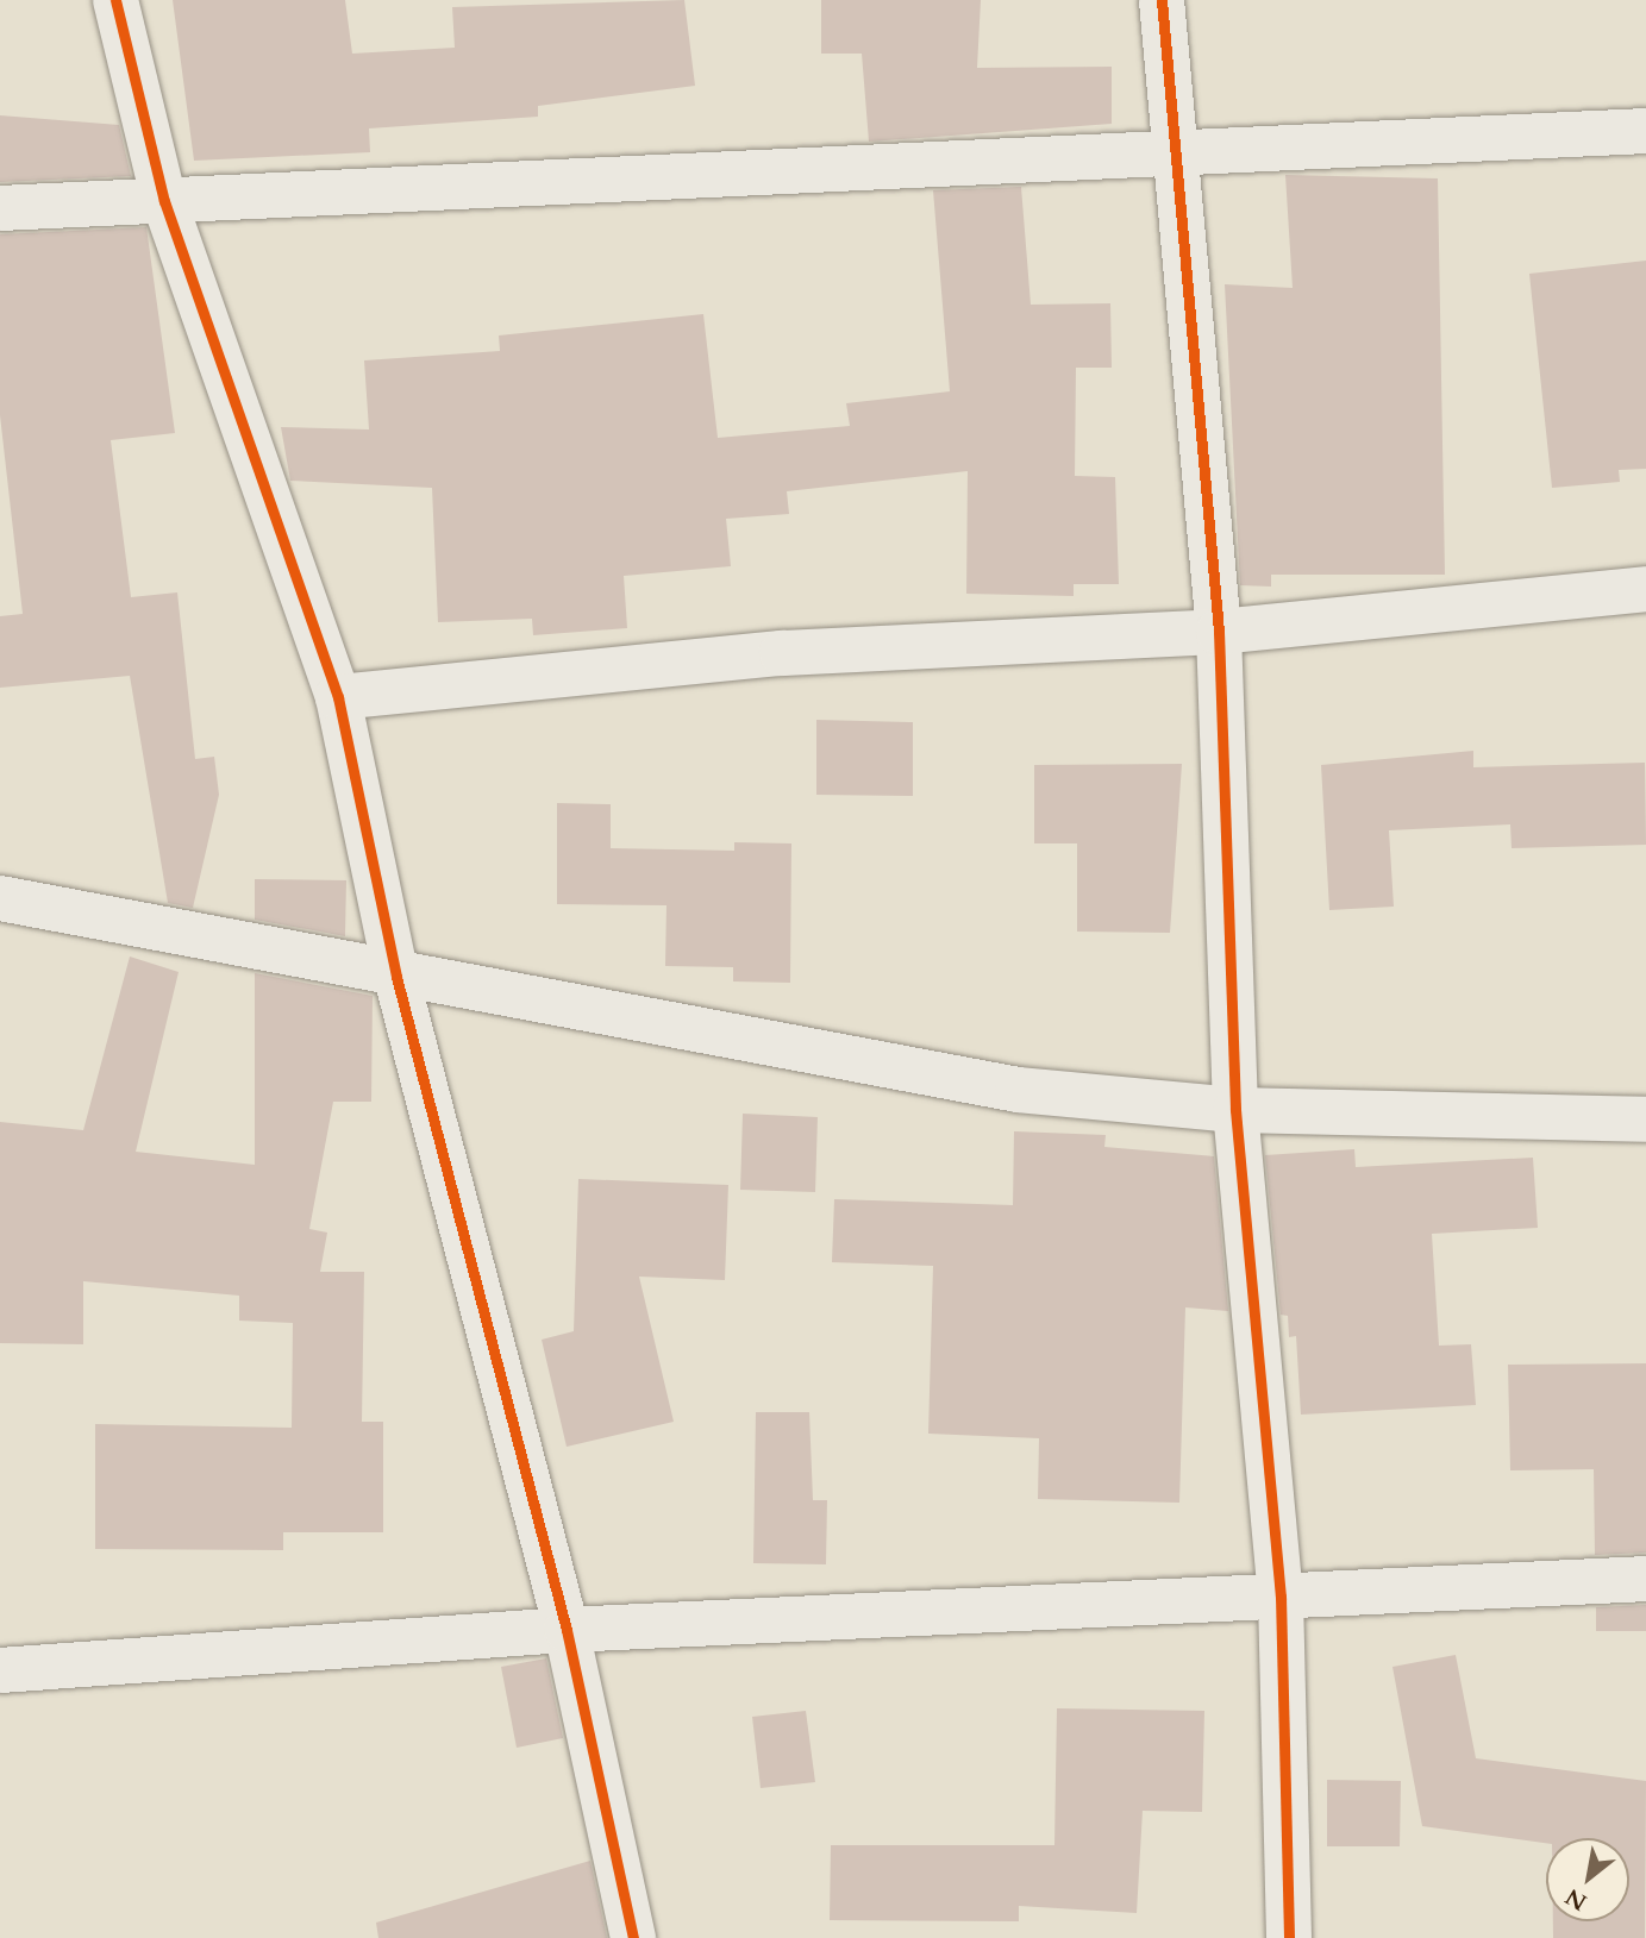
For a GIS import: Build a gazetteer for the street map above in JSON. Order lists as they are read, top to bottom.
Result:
{
  "north": "bottom left"
}
